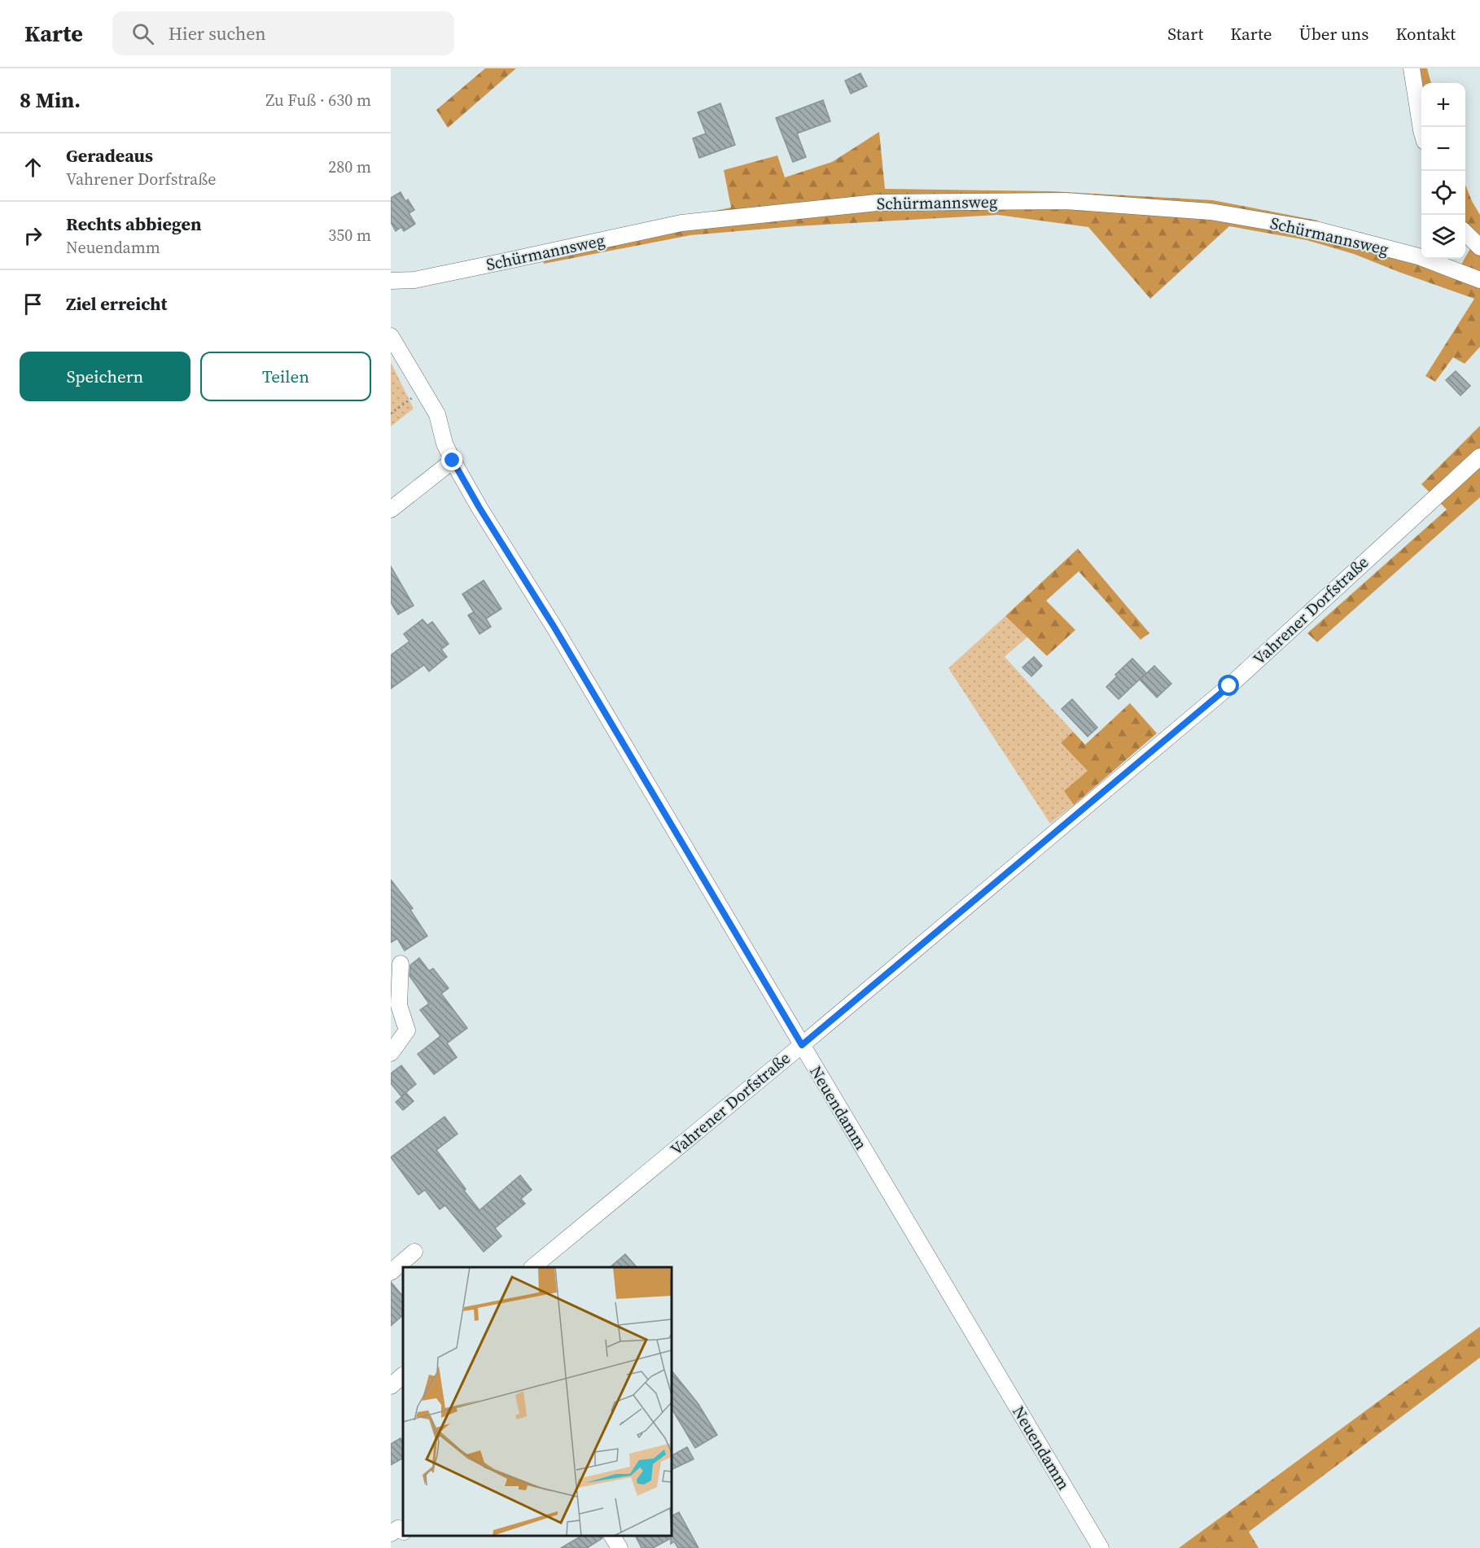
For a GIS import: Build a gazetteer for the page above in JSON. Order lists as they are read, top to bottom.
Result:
{
  "streets": {
    "street": ["Schürmannsweg", "Vahrener Dorfstraße", "Neuendamm"]
  },
  "crossings": [
    ["Vahrener Dorfstraße", "Neuendamm"]
  ],
  "page": {
    "header": "Karte",
    "search": "Hier suchen",
    "nav": [
      "Start",
      "Karte",
      "Über uns",
      "Kontakt"
    ],
    "heading": ["8 Min.", "Zu Fuß · 630 m"],
    "map_buttons": ["+", "−"],
    "list": [
      ["Geradeaus", "Vahrener Dorfstraße", "280 m"],
      ["Rechts abbiegen", "Neuendamm", "350 m"],
      "Ziel erreicht"
    ],
    "buttons": ["Speichern", "Teilen"]
  }
}
